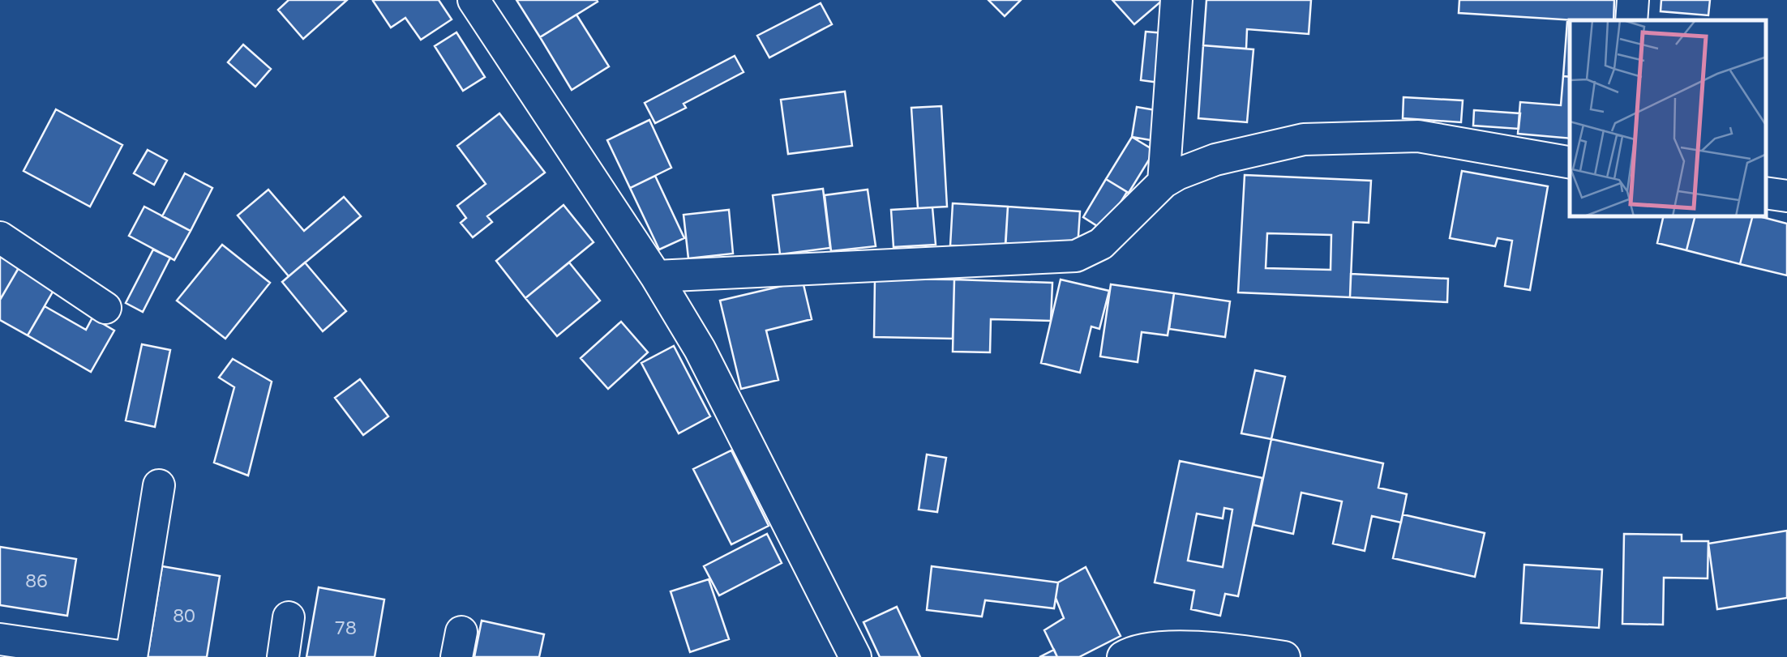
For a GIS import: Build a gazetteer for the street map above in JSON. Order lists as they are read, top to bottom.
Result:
{
  "house_numbers": ["86", "80", "78"]
}
